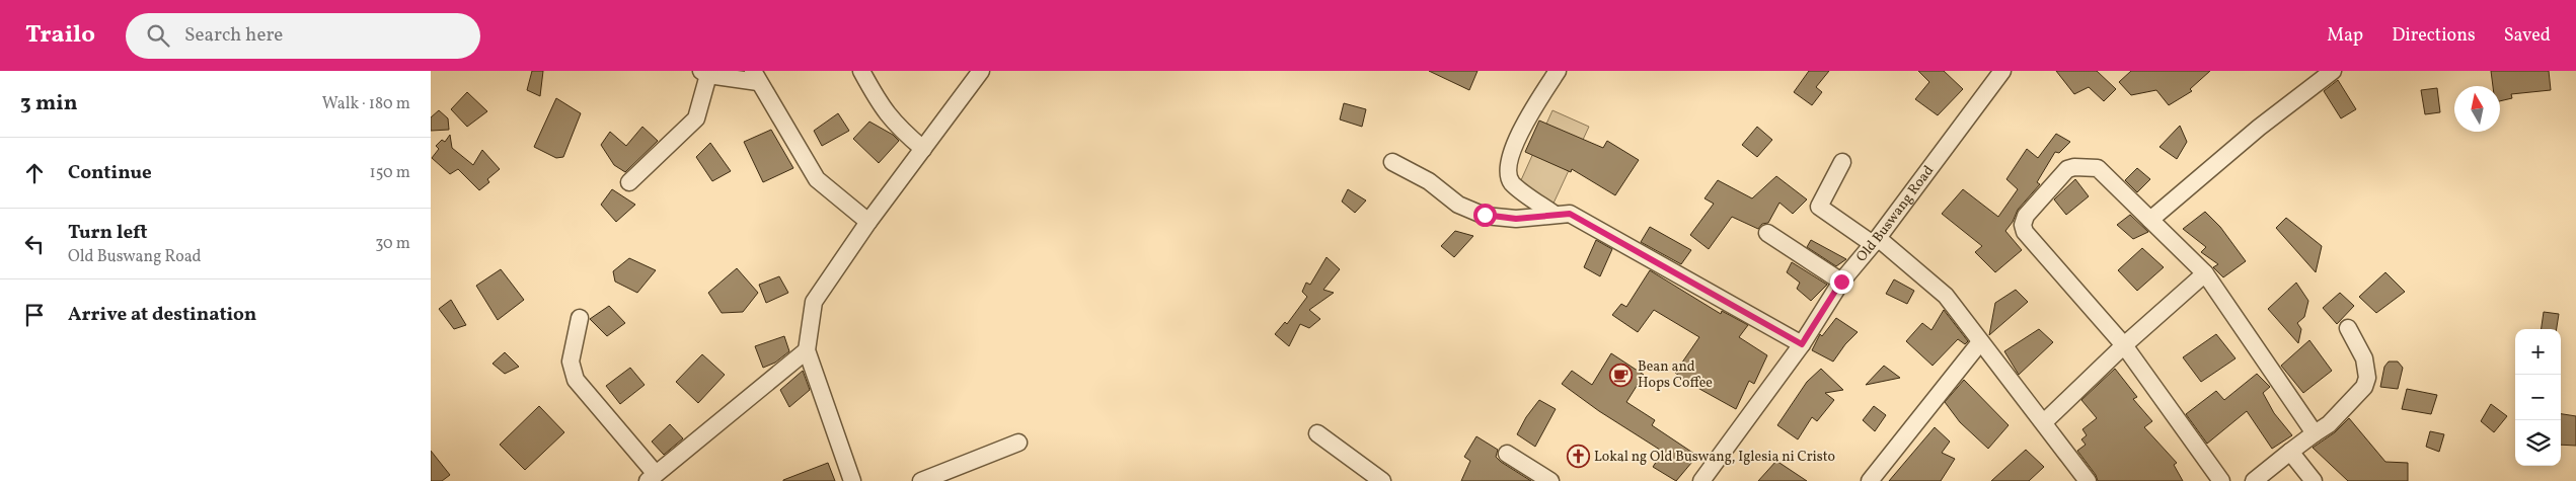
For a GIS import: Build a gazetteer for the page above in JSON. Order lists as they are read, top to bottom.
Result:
{
  "streets": {
    "street": ["Old Buswang Road"]
  },
  "places": {
    "cafe": ["Bean and Hops Coffee"],
    "church": ["Lokal ng Old Buswang, Iglesia ni Cristo"]
  },
  "north": "top",
  "page": {
    "header": "Trailo",
    "search": "Search here",
    "nav": ["Map", "Directions", "Saved"],
    "heading": ["3 min", "Walk · 180 m"],
    "list": [
      ["Continue", "150 m"],
      ["Turn left", "Old Buswang Road", "30 m"],
      "Arrive at destination"
    ],
    "map_buttons": ["+", "−"]
  }
}
